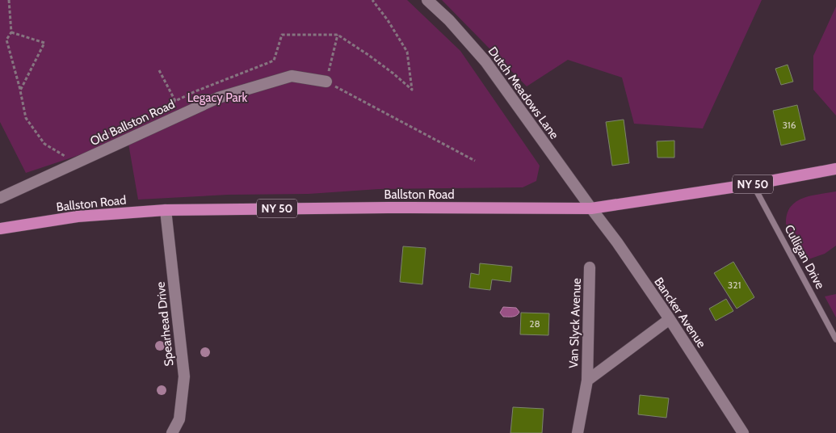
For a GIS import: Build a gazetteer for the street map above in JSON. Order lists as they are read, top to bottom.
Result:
{
  "streets": {
    "main road": ["NY 50", "Ballston Road"],
    "street": [
      "Dutch Meadows Lane",
      "Old Ballston Road",
      "Bancker Avenue",
      "Van Slyck Avenue",
      "Spearhead Drive"
    ],
    "lane": ["Culligan Drive"]
  },
  "crossings": [
    ["Dutch Meadows Lane", "Ballston Road"],
    ["Dutch Meadows Lane", "Bancker Avenue"],
    ["Ballston Road", "Culligan Drive"],
    ["Ballston Road", "Bancker Avenue"],
    ["Ballston Road", "Spearhead Drive"],
    ["Bancker Avenue", "Van Slyck Avenue"]
  ],
  "parks": ["Legacy Park"],
  "house_numbers": ["316", "321", "28"]
}
